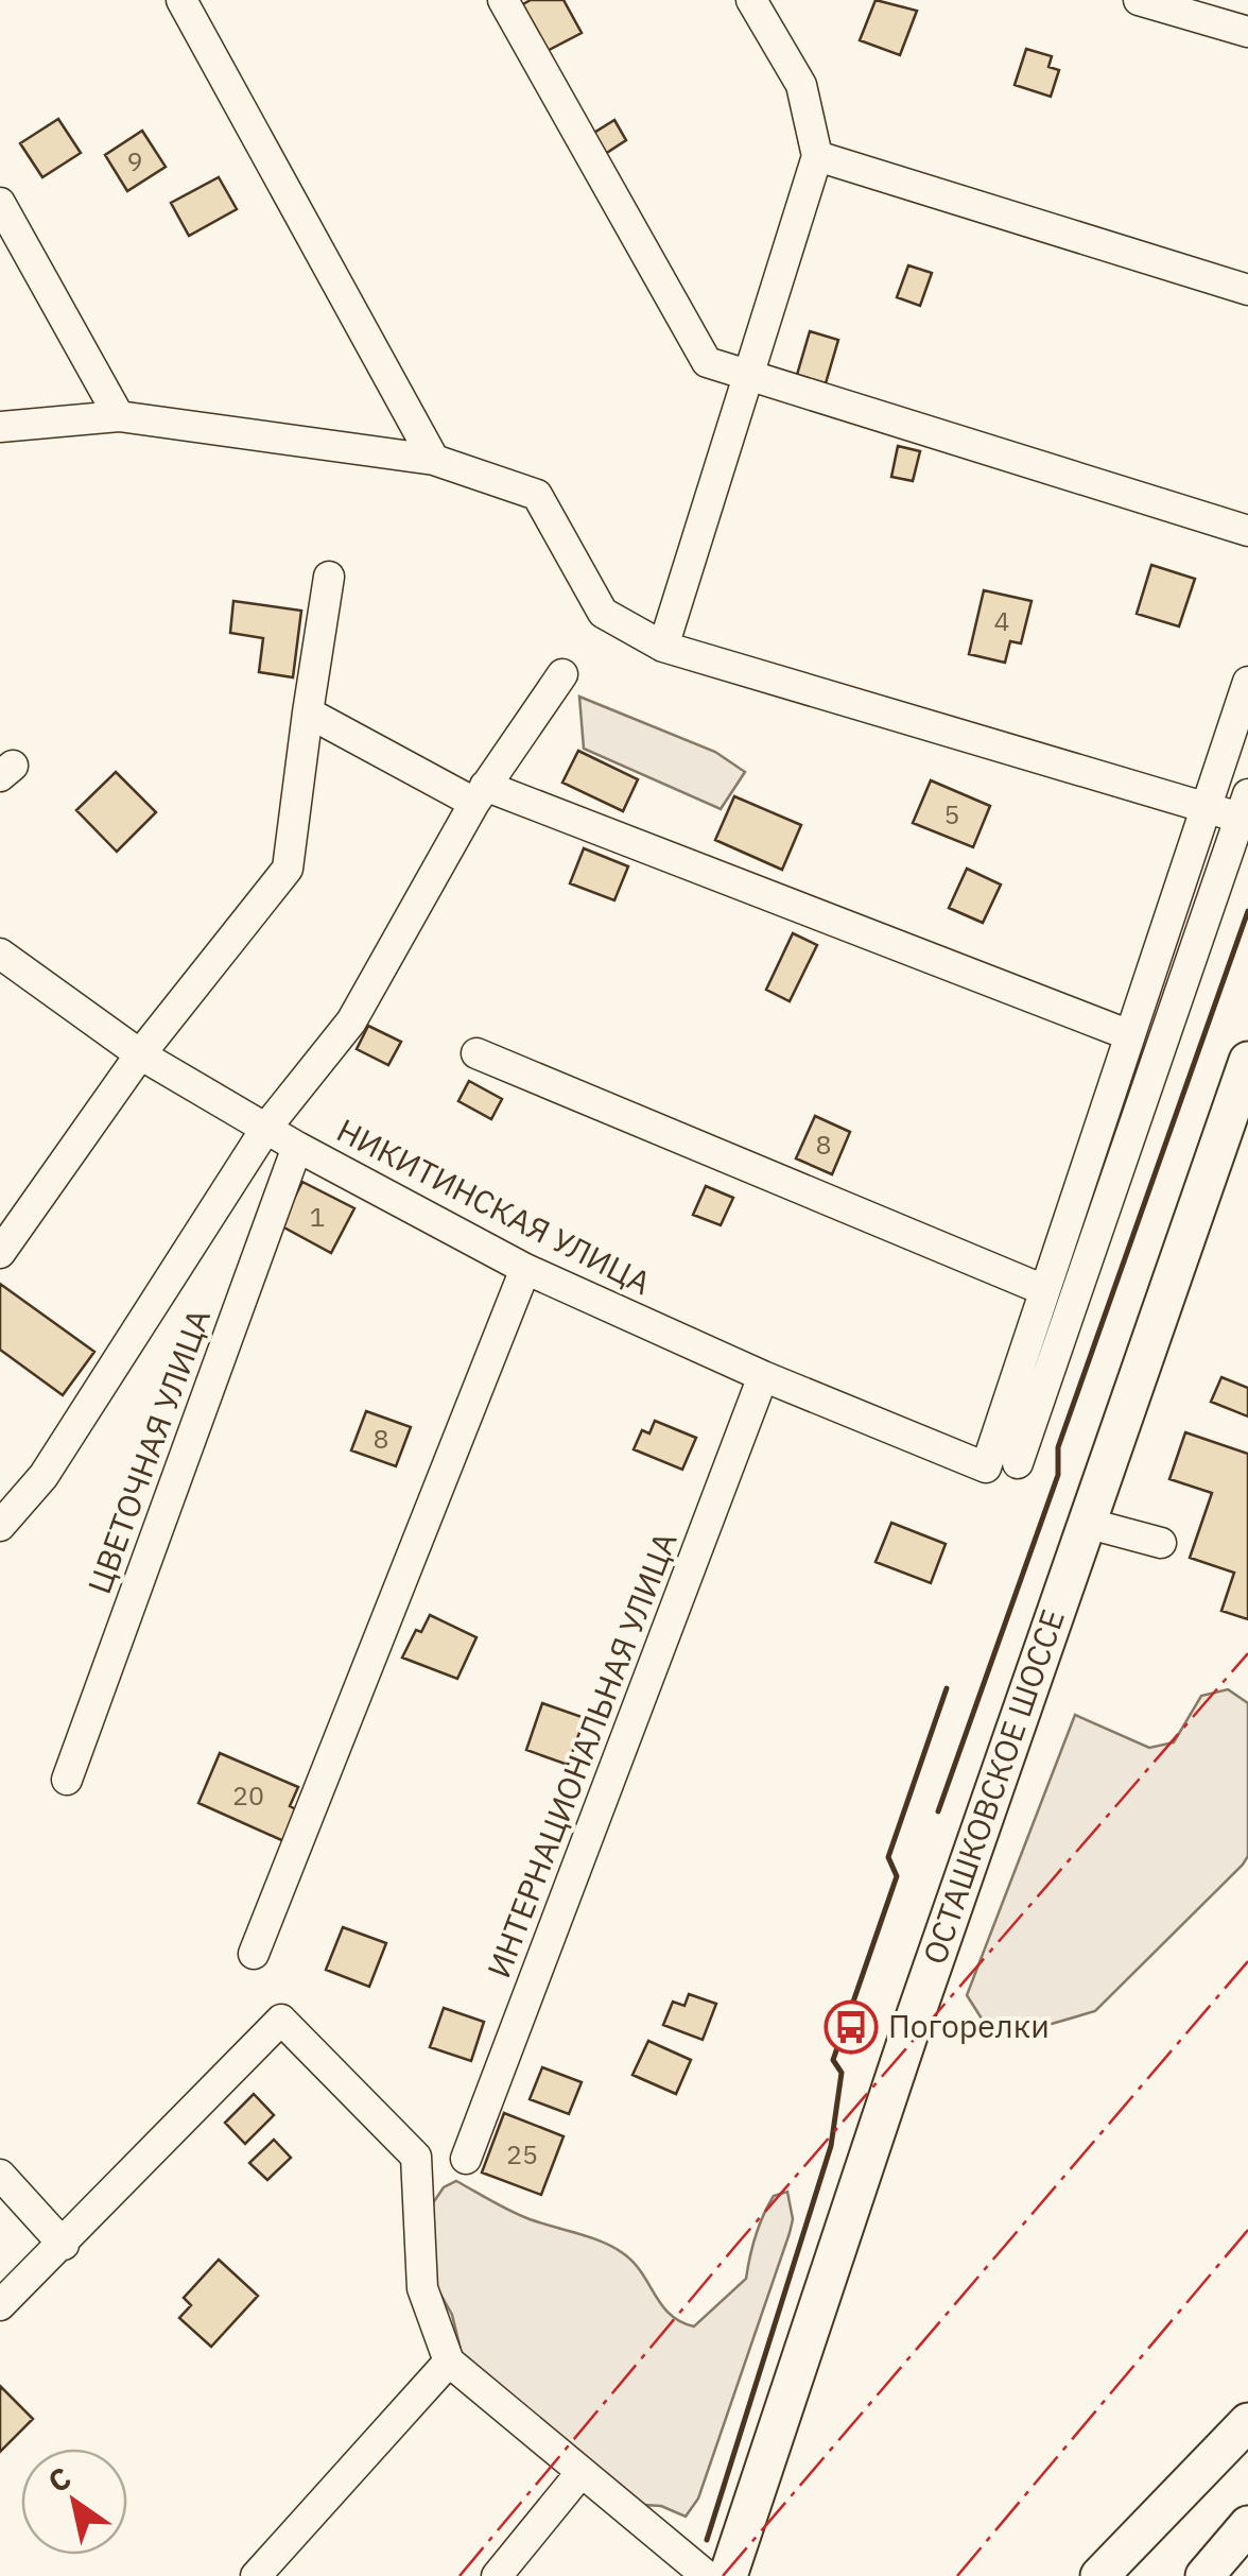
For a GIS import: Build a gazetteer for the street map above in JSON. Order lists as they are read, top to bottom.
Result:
{
  "streets": {
    "main road": ["ОСТАШКОВСКОЕ ШОССЕ"],
    "street": ["НИКИТИНСКАЯ УЛИЦА", "ЦВЕТОЧНАЯ УЛИЦА", "ИНТЕРНАЦИОНАЛЬНАЯ УЛИЦА"]
  },
  "crossings": [
    ["НИКИТИНСКАЯ УЛИЦА", "ЦВЕТОЧНАЯ УЛИЦА"],
    ["НИКИТИНСКАЯ УЛИЦА", "ИНТЕРНАЦИОНАЛЬНАЯ УЛИЦА"]
  ],
  "places": {
    "bus stop": ["Погорелки"]
  },
  "house_numbers": [
    "9",
    "4",
    "5",
    "8",
    "1",
    "8",
    "20",
    "25"
  ],
  "north": "top left"
}
